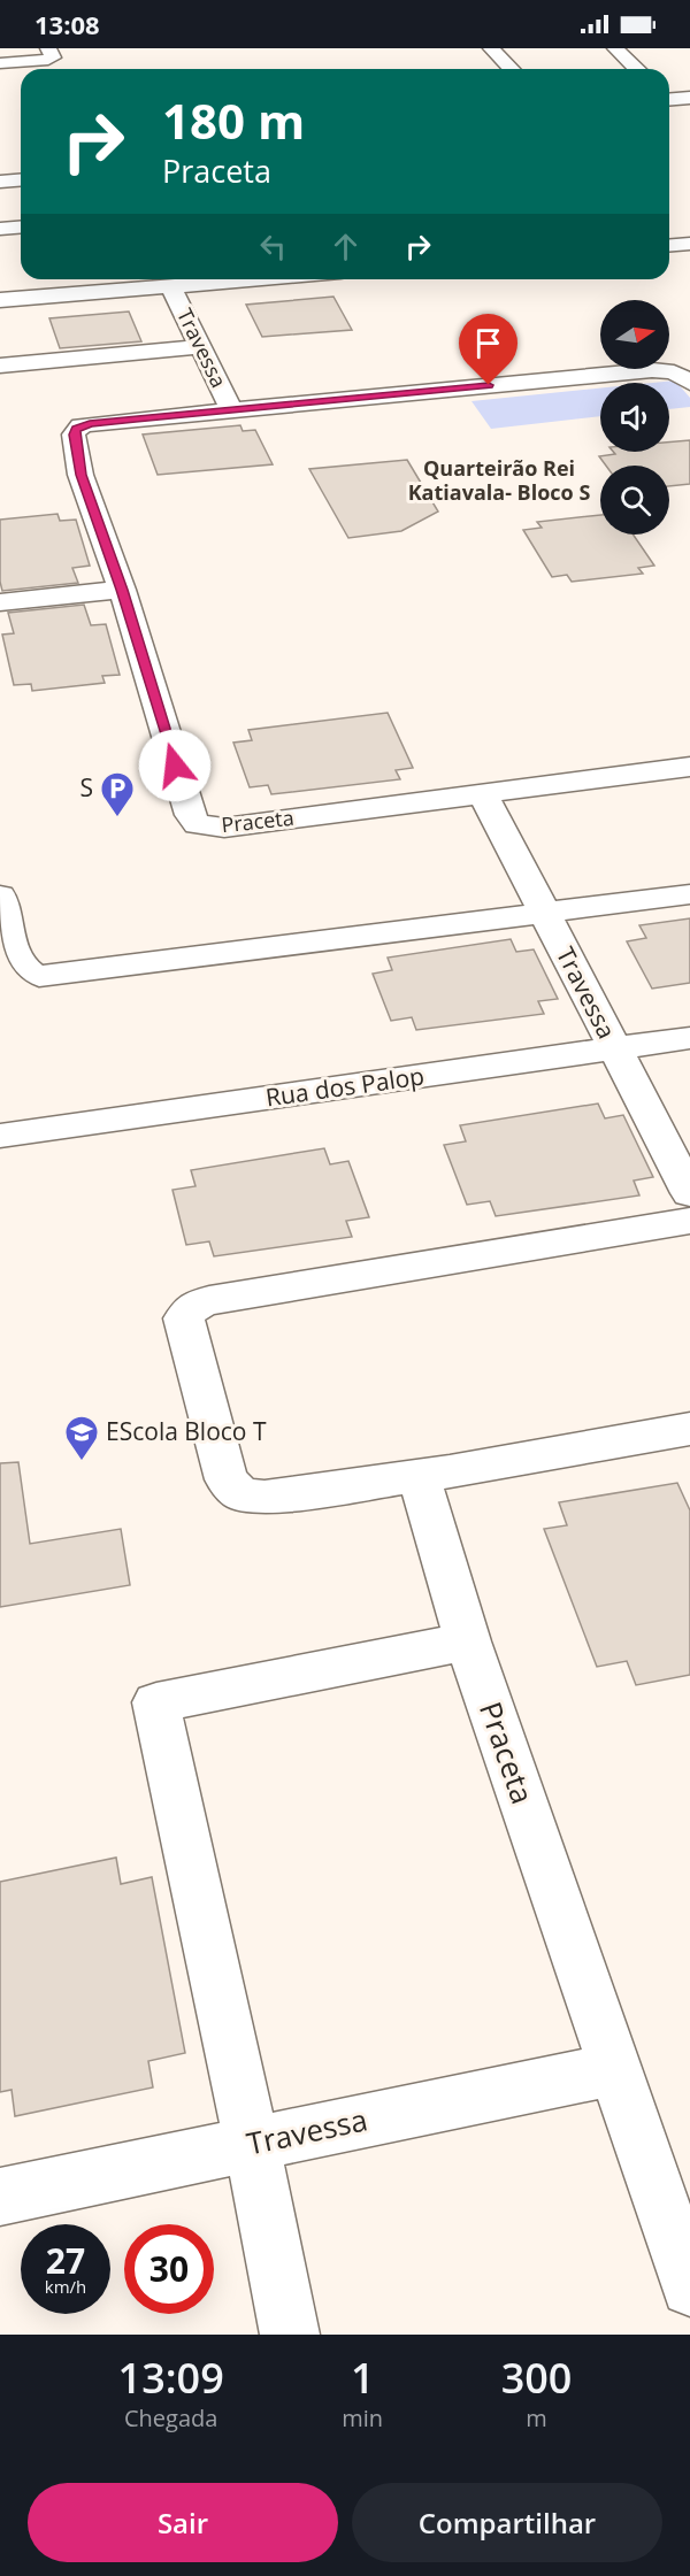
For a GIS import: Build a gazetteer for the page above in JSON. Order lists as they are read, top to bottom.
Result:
{
  "streets": {
    "street": ["Travessa", "Praceta", "Rua dos Palop"]
  },
  "crossings": [
    ["Travessa", "Praceta"],
    ["Travessa", "Rua dos Palop"]
  ],
  "districts": ["Quarteirão Rei Katiavala- Bloco S"],
  "places": {
    "parking": ["S"],
    "school or university": ["EScola Bloco T"]
  },
  "north": "right",
  "page": {
    "status": "13:08",
    "turn": ["180 m", "Praceta"],
    "speed": "27 km/h",
    "limit": "30",
    "eta": [
      "13:09",
      "Chegada",
      "1",
      "min",
      "300",
      "m"
    ],
    "buttons": ["Sair", "Compartilhar"]
  }
}
